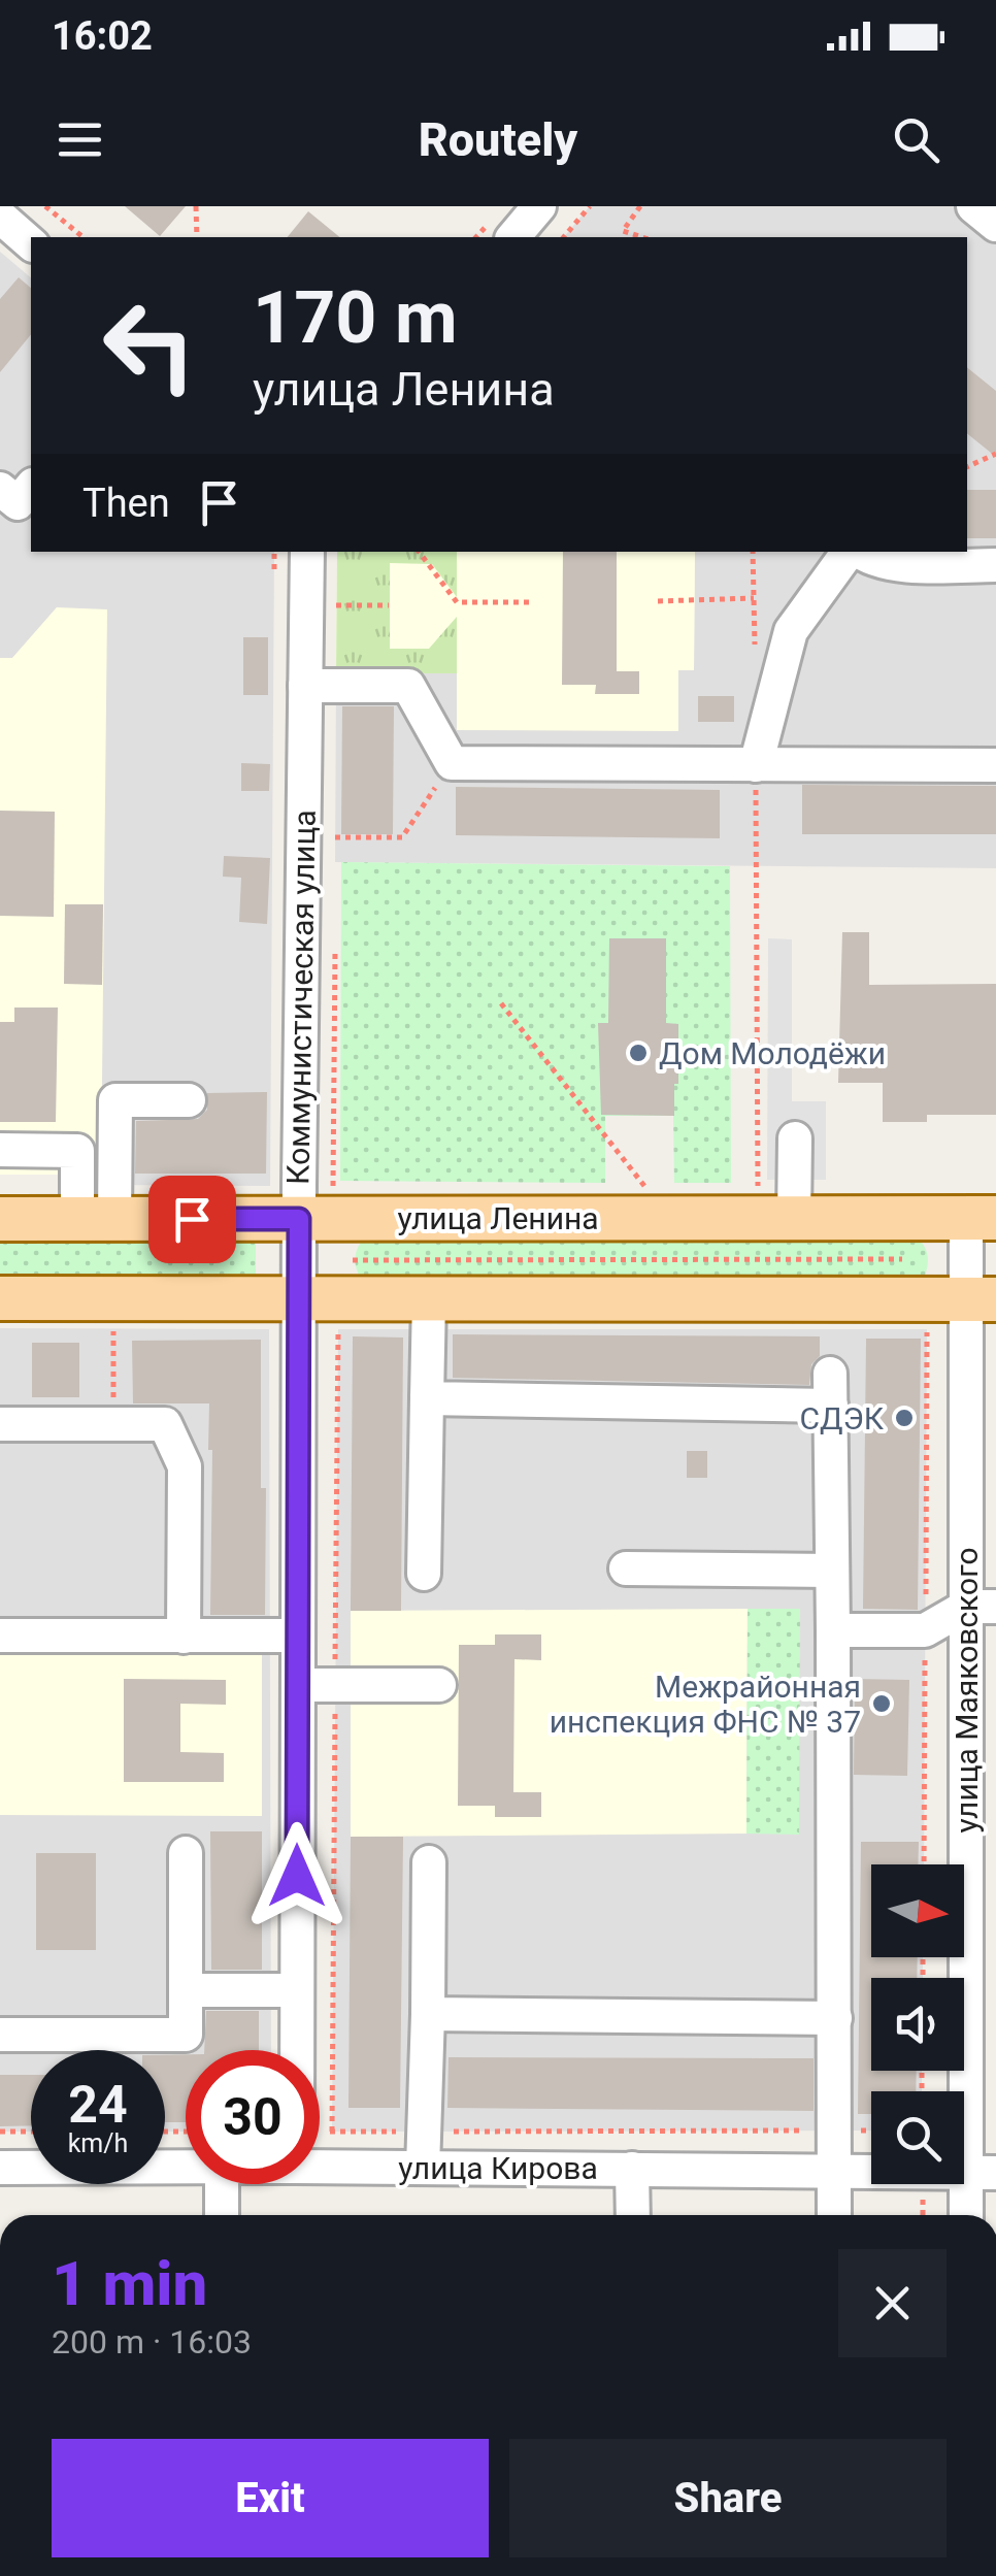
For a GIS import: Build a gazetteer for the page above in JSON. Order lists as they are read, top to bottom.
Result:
{
  "streets": {
    "main road": ["улица Ленина"],
    "street": ["Коммунистическая улица", "улица Маяковского", "улица Кирова"]
  },
  "crossings": [
    ["Коммунистическая улица", "улица Ленина"],
    ["улица Ленина", "улица Маяковского"],
    ["улица Маяковского", "улица Кирова"]
  ],
  "places": ["Дом Молодёжи", "СДЭК", "Межрайонная инспекция ФНС № 37"],
  "north": "right",
  "page": {
    "status": "16:02",
    "header": "Routely",
    "turn": ["170 m", "улица Ленина"],
    "then": "Then",
    "speed": "24 km/h",
    "limit": "30",
    "heading": ["1 min", "200 m · 16:03"],
    "buttons": ["Exit", "Share"]
  }
}
